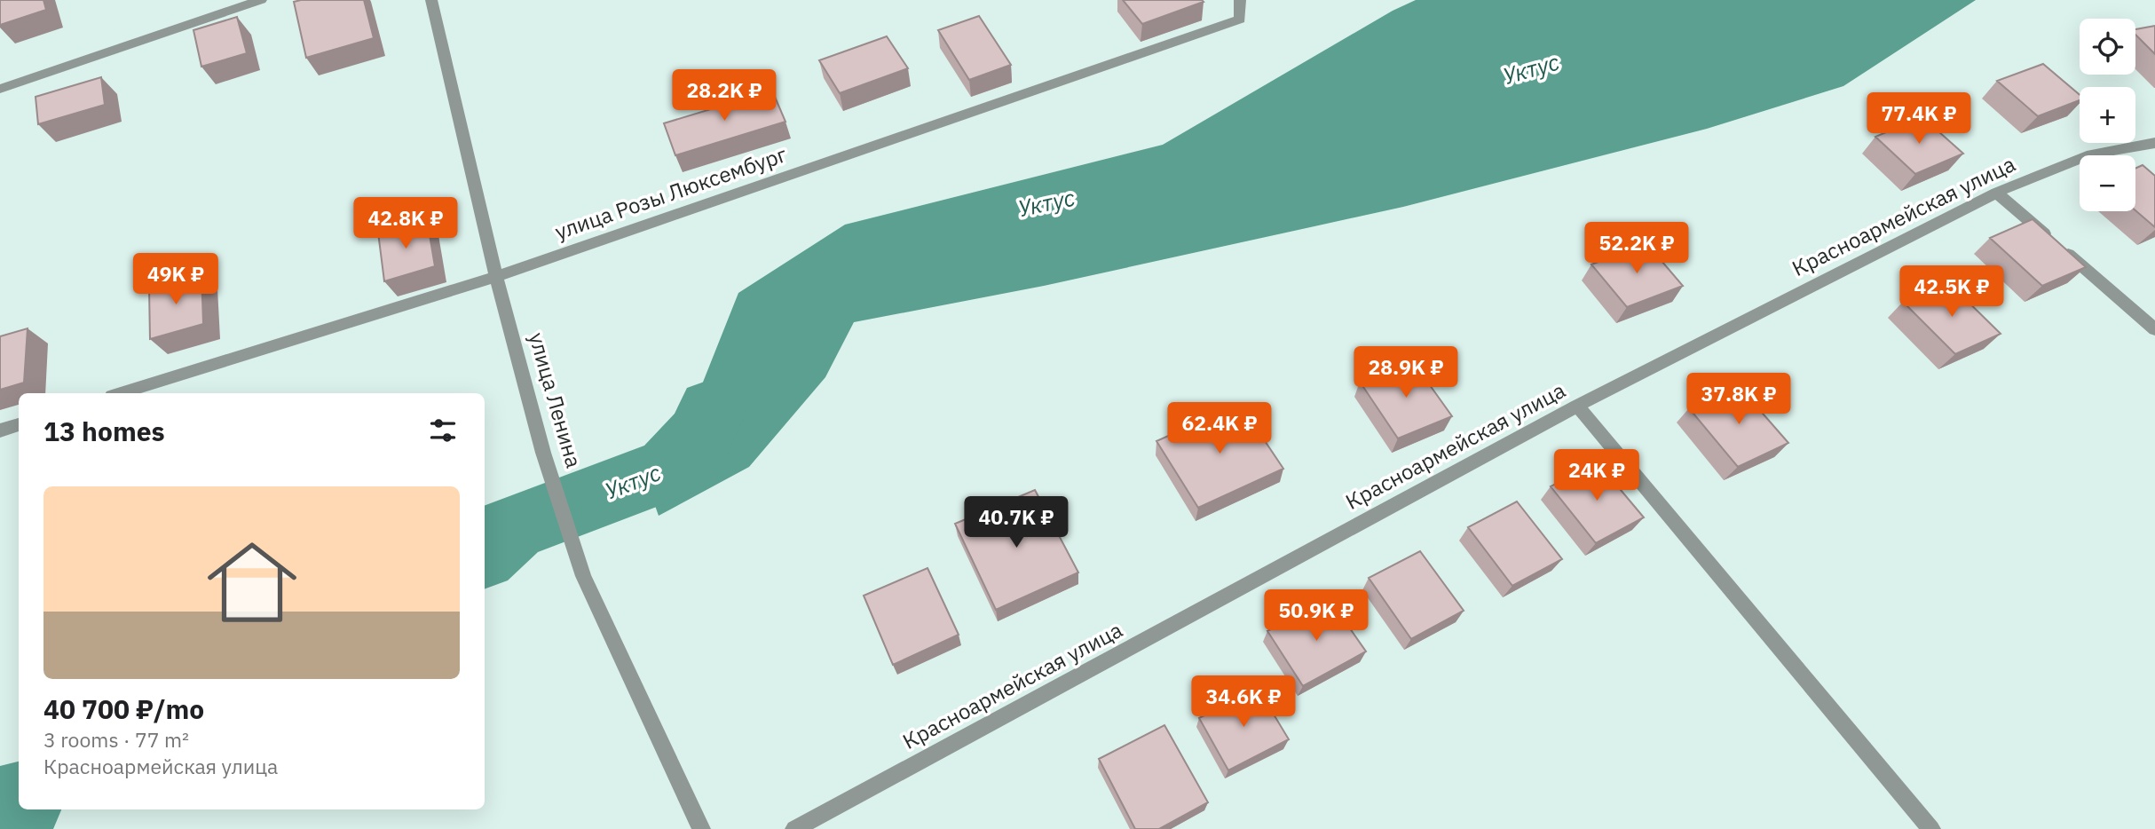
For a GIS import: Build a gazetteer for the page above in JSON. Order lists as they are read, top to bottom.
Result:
{
  "streets": {
    "street": ["улица Розы Люксембург", "Красноармейская улица", "улица Ленина"]
  },
  "crossings": [
    ["улица Розы Люксембург", "улица Ленина"]
  ],
  "water": ["Уктус"],
  "page": {
    "map_buttons": ["+", "−"],
    "price": [
      "28.2K ₽",
      "77.4K ₽",
      "42.8K ₽",
      "52.2K ₽",
      "49K ₽",
      "42.5K ₽",
      "28.9K ₽",
      "37.8K ₽",
      "62.4K ₽",
      "24K ₽",
      "40.7K ₽",
      "50.9K ₽",
      "34.6K ₽"
    ],
    "heading": "13 homes",
    "list": [
      {
        "name": "40 700 ₽/mo",
        "note": "3 rooms · 77 m² · Красноармейская улица"
      }
    ]
  }
}
